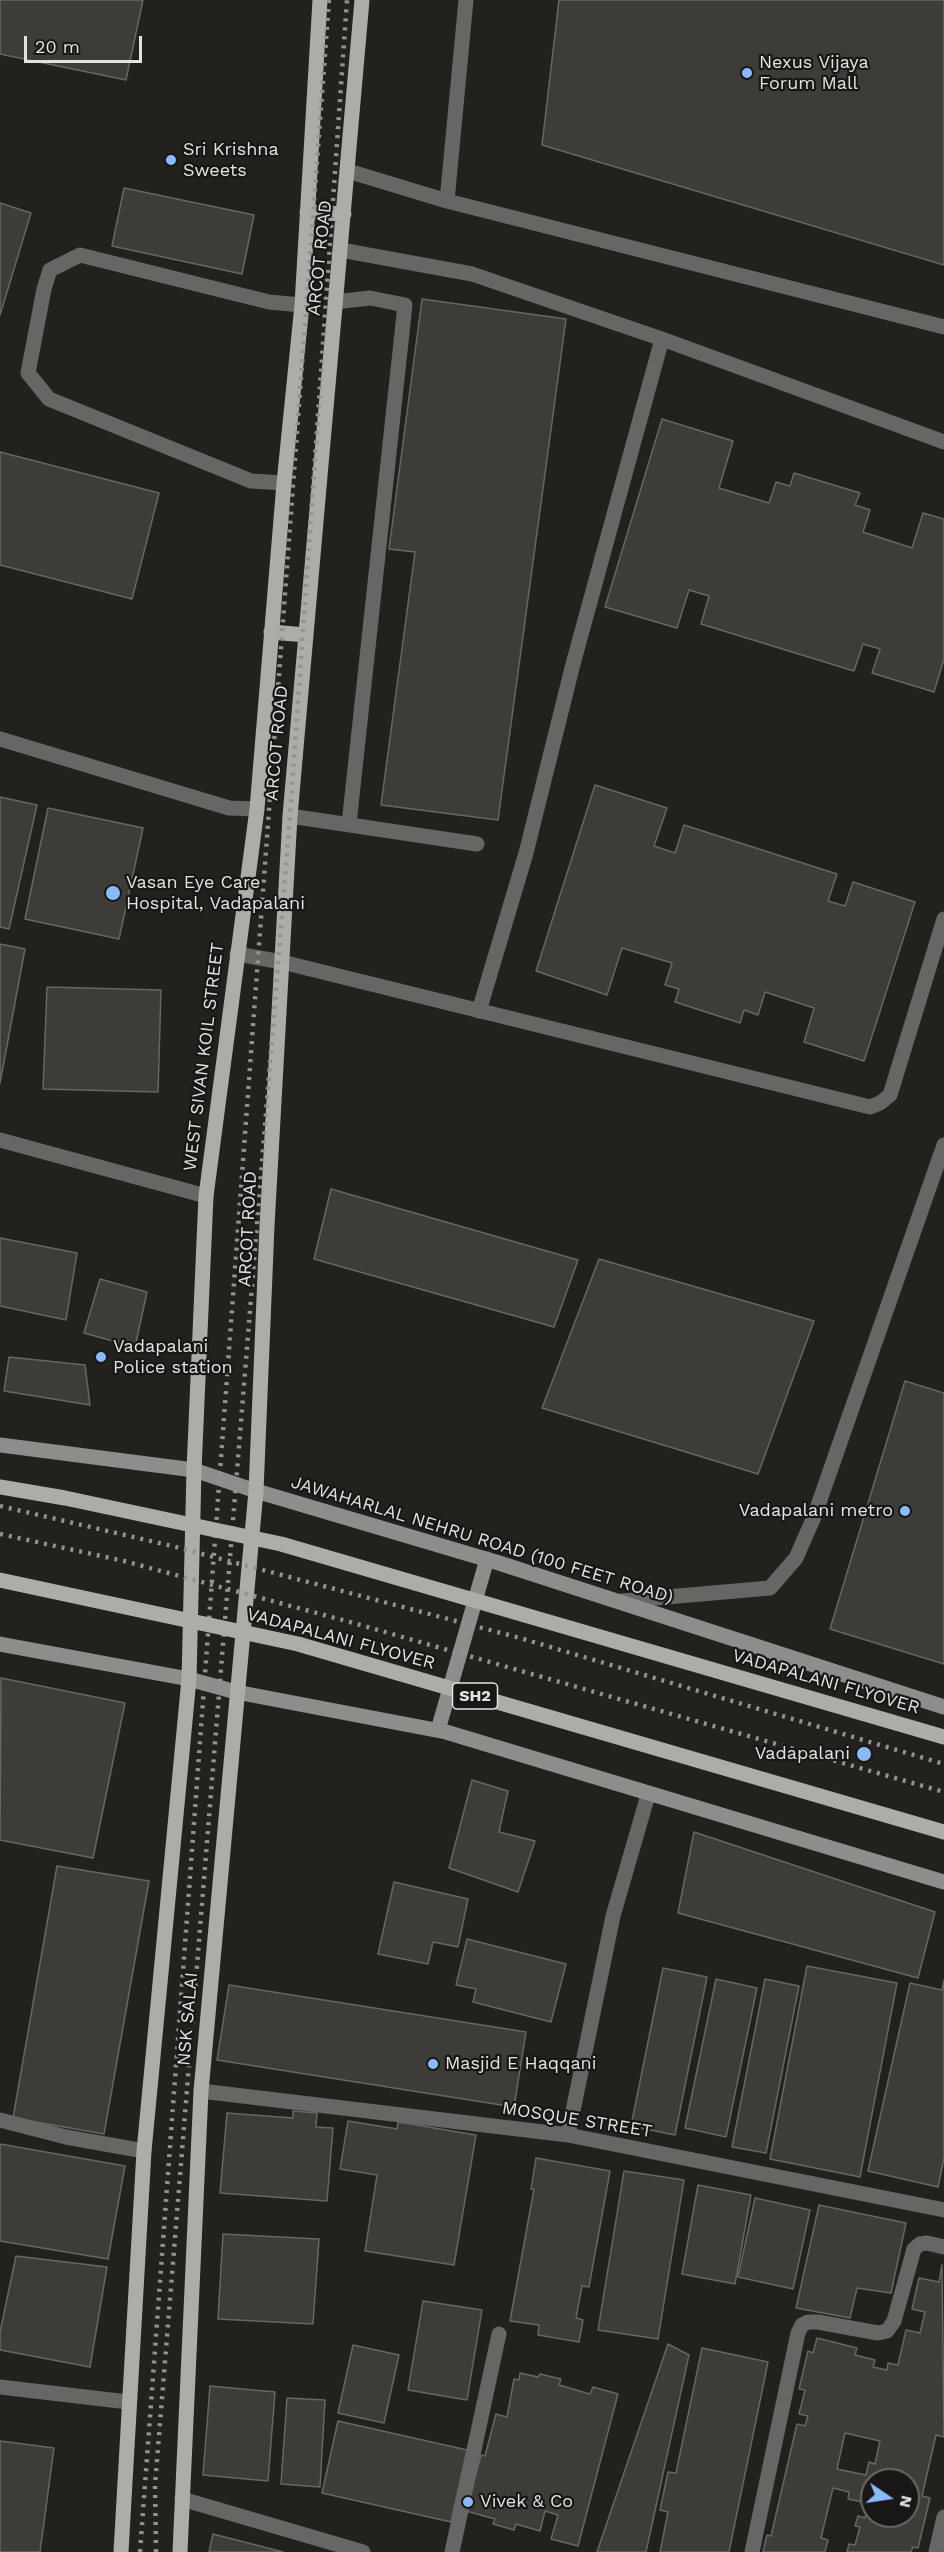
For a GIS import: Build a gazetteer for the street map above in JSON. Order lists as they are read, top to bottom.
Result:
{
  "streets": {
    "main road": [
      "ARCOT ROAD",
      "WEST SIVAN KOIL STREET",
      "VADAPALANI FLYOVER",
      "SH2",
      "NSK SALAI"
    ],
    "street": ["JAWAHARLAL NEHRU ROAD (100 FEET ROAD)", "MOSQUE STREET"]
  },
  "crossings": [
    ["ARCOT ROAD", "WEST SIVAN KOIL STREET"],
    ["ARCOT ROAD", "JAWAHARLAL NEHRU ROAD (100 FEET ROAD)"],
    ["ARCOT ROAD", "NSK SALAI"],
    ["WEST SIVAN KOIL STREET", "JAWAHARLAL NEHRU ROAD (100 FEET ROAD)"],
    ["JAWAHARLAL NEHRU ROAD (100 FEET ROAD)", "NSK SALAI"],
    ["NSK SALAI", "MOSQUE STREET"]
  ],
  "places": [
    "Nexus Vijaya Forum Mall",
    "Sri Krishna Sweets",
    "Vasan Eye Care Hospital, Vadapalani",
    "Vadapalani Police station",
    "Vadapalani metro",
    "Vadapalani",
    "Masjid E Haqqani",
    "Vivek & Co"
  ],
  "scale_bar": "20 m",
  "north": "right"
}
